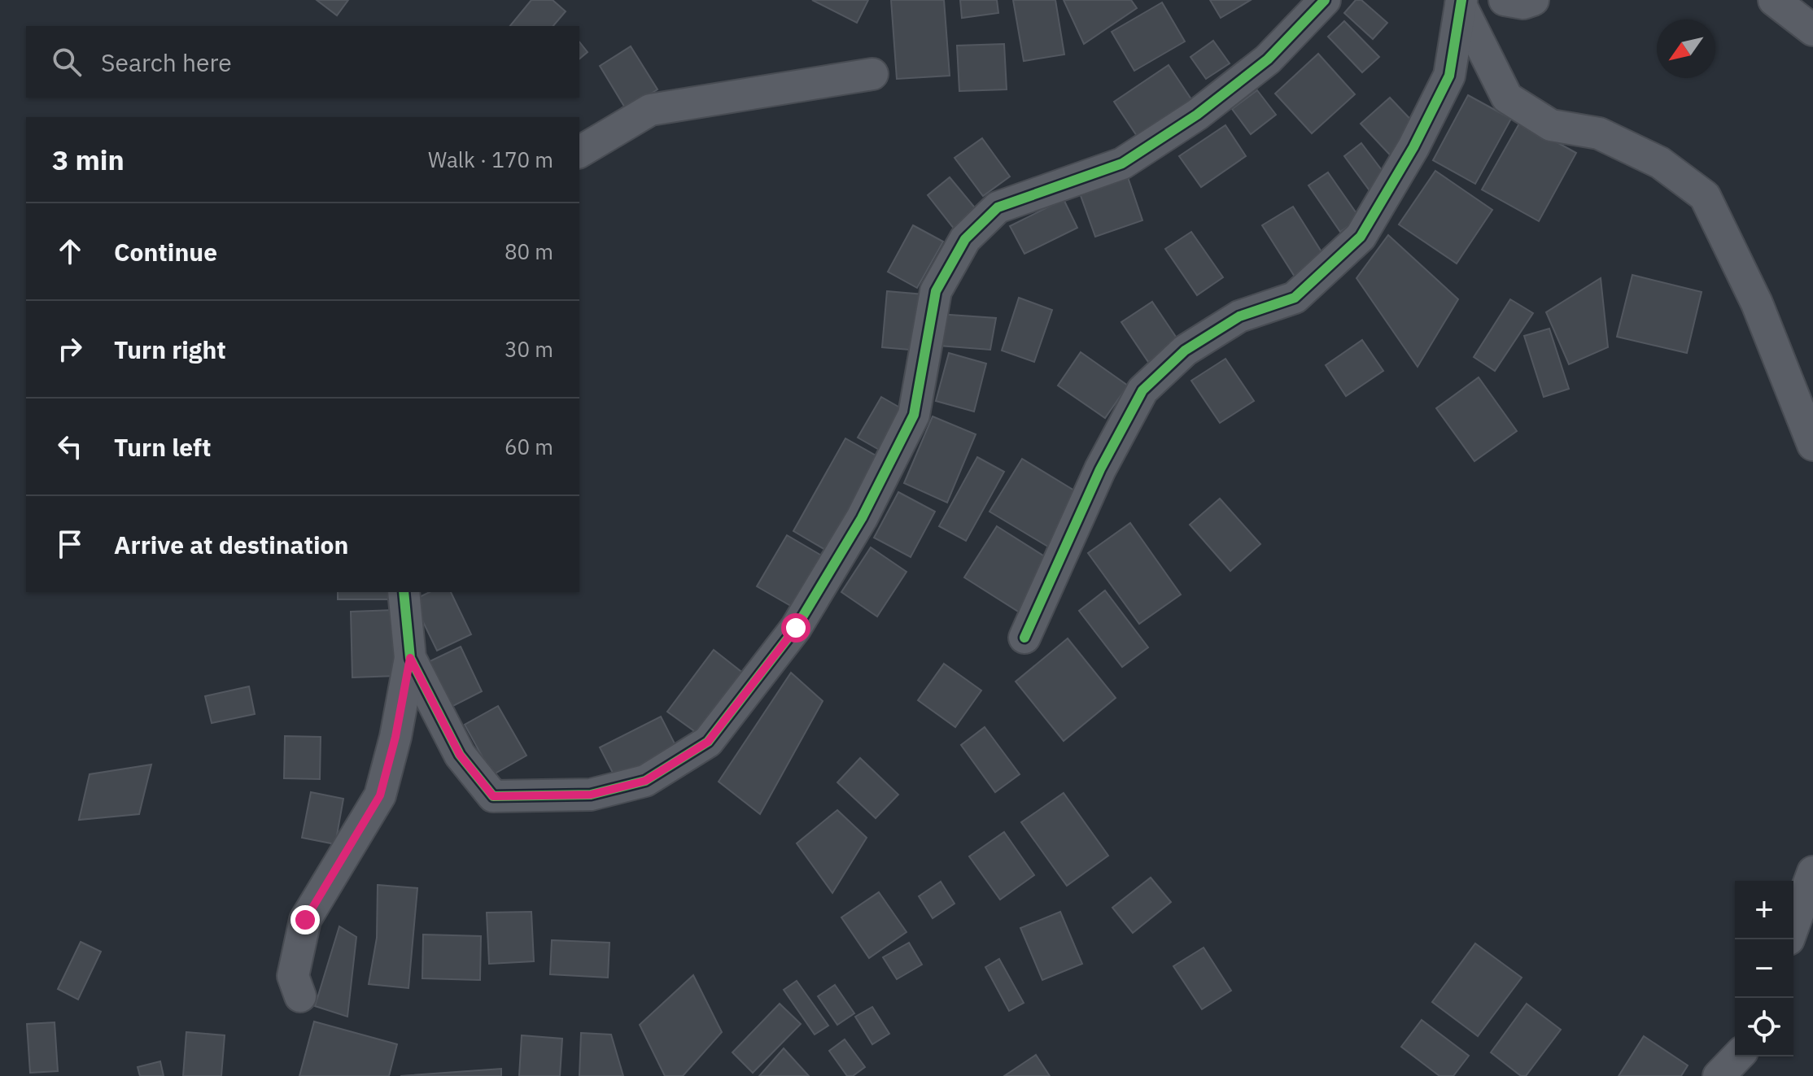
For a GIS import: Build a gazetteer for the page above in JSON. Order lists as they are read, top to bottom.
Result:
{
  "north": "bottom left",
  "page": {
    "search": "Search here",
    "heading": ["3 min", "Walk · 170 m"],
    "list": [
      ["Continue", "80 m"],
      ["Turn right", "30 m"],
      ["Turn left", "60 m"],
      "Arrive at destination"
    ],
    "map_buttons": ["+", "−"]
  }
}
